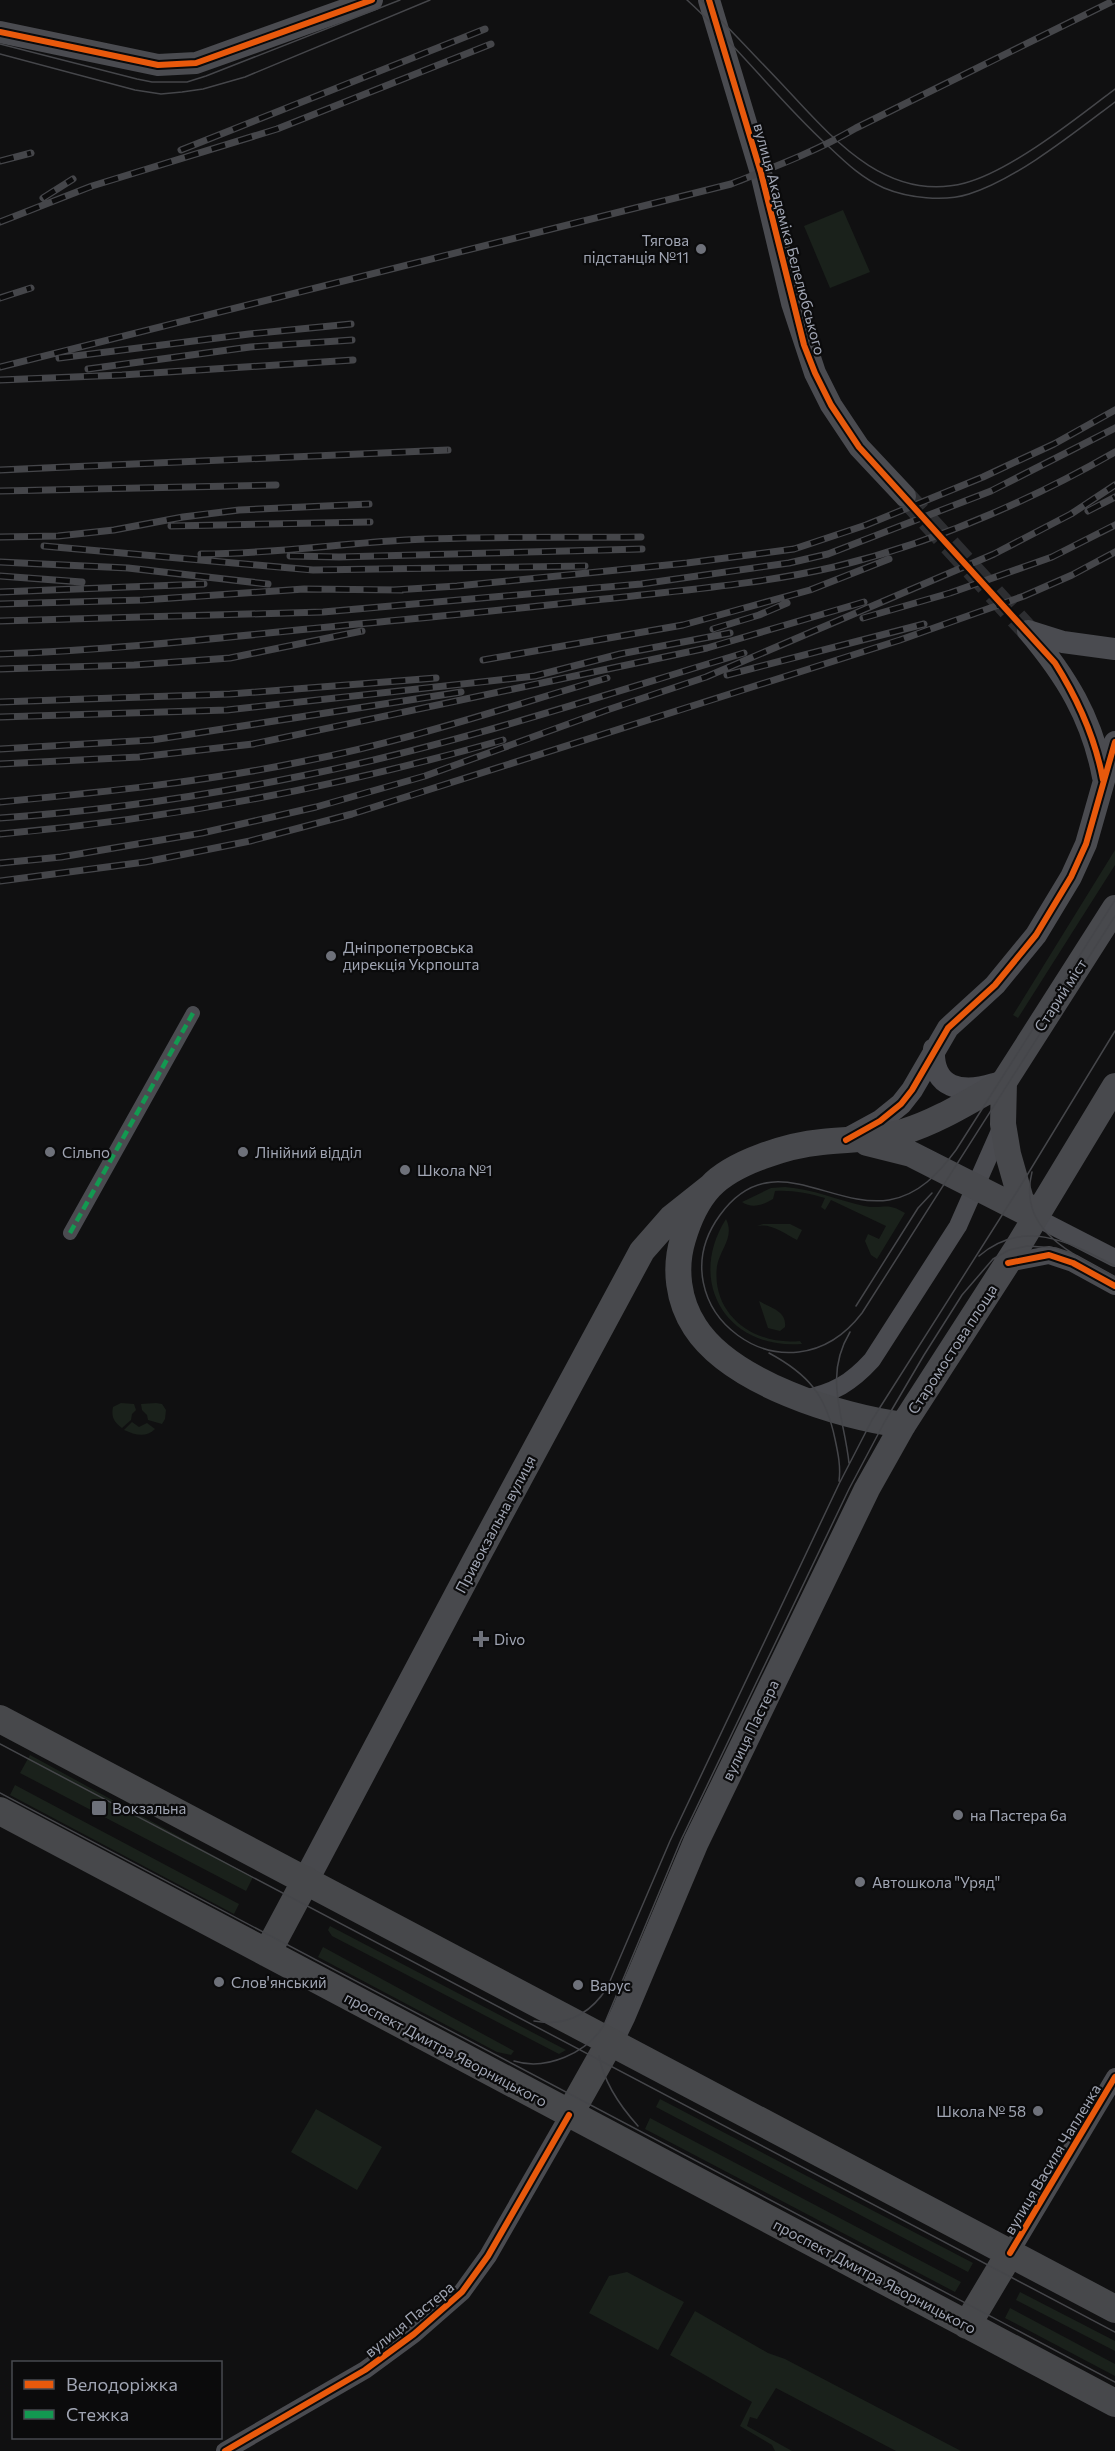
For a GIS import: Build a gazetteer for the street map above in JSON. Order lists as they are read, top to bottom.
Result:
{
  "streets": {
    "main road": [
      "Старий міст",
      "Старомостова площа",
      "Привокзальна вулиця",
      "вулиця Пастера",
      "проспект Дмитра Яворницького"
    ],
    "street": ["вулиця Академіка Белелюбського", "вулиця Василя Чапленка"]
  },
  "crossings": [
    ["Старий міст", "Старомостова площа"],
    ["Старомостова площа", "Привокзальна вулиця"],
    ["Старомостова площа", "вулиця Пастера"],
    ["вулиця Пастера", "проспект Дмитра Яворницького"]
  ],
  "places": {
    "other": [
      "Тягова пiдстанцiя №11",
      "Дніпропетровська дирекція Укрпошта",
      "Сільпо",
      "Лінійний відділ",
      "Школа №1",
      "на Пастера 6а",
      "Автошкола \"Уряд\"",
      "Слов'янський",
      "Варус",
      "Школа № 58"
    ],
    "health": ["Divo"],
    "transit": ["Вокзальна"]
  },
  "legend": ["Велодоріжка", "Стежка"]
}
